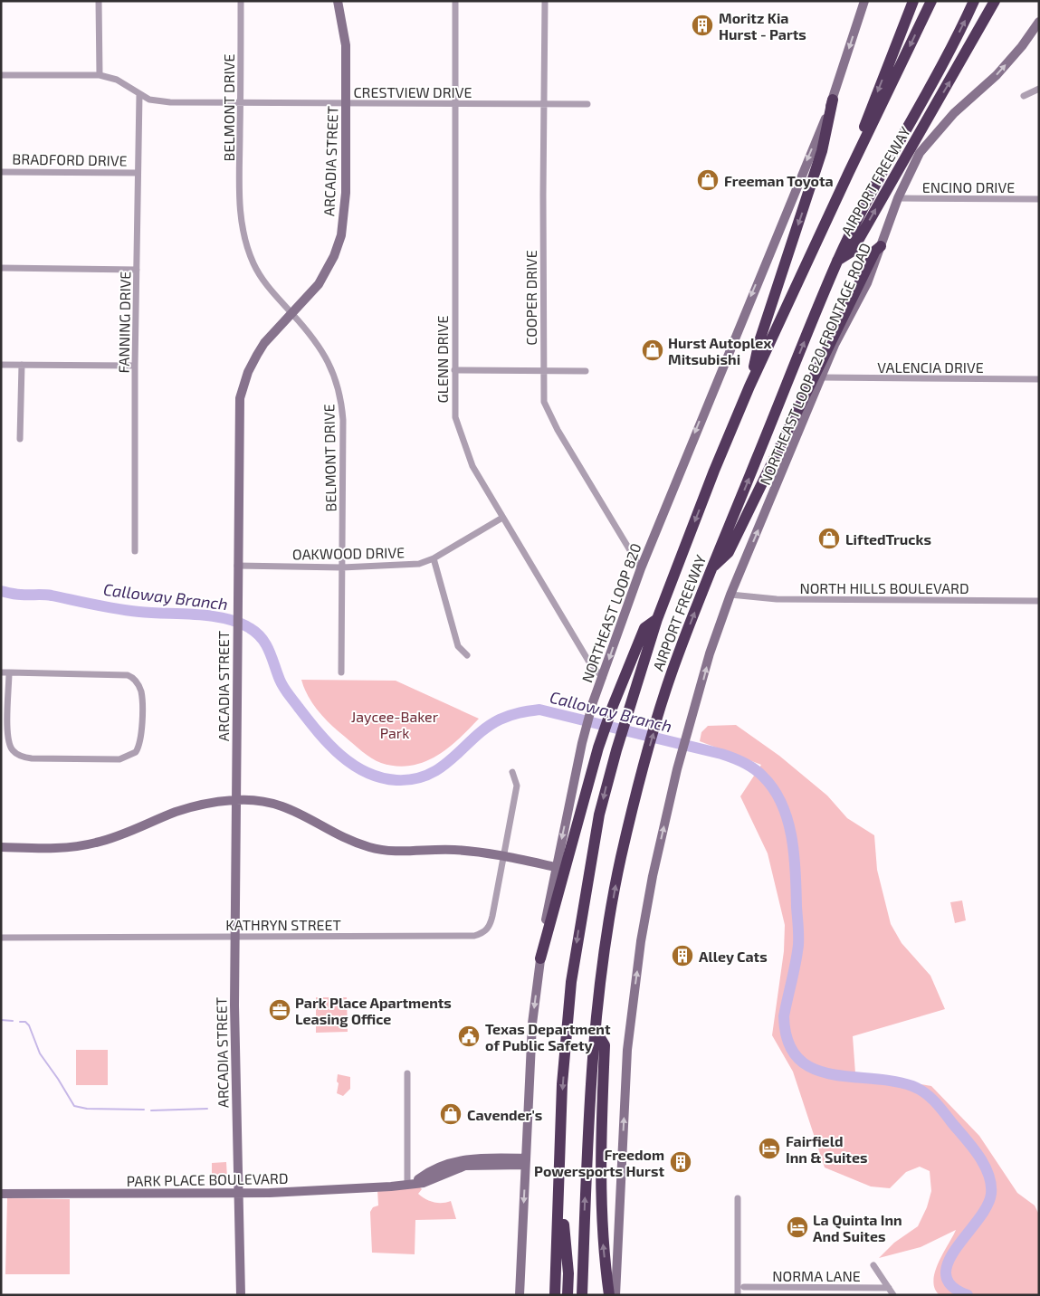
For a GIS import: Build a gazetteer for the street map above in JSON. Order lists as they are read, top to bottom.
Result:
{
  "streets": {
    "highway": ["AIRPORT FREEWAY"],
    "main road": [
      "ARCADIA STREET",
      "NORTHEAST LOOP 820 FRONTAGE ROAD",
      "NORTHEAST LOOP 820",
      "PARK PLACE BOULEVARD"
    ],
    "street": [
      "CRESTVIEW DRIVE",
      "BELMONT DRIVE",
      "BRADFORD DRIVE",
      "ENCINO DRIVE",
      "COOPER DRIVE",
      "FANNING DRIVE",
      "GLENN DRIVE",
      "VALENCIA DRIVE",
      "OAKWOOD DRIVE",
      "NORTH HILLS BOULEVARD",
      "KATHRYN STREET",
      "NORMA LANE"
    ]
  },
  "crossings": [
    ["CRESTVIEW DRIVE", "BELMONT DRIVE"],
    ["CRESTVIEW DRIVE", "ARCADIA STREET"],
    ["CRESTVIEW DRIVE", "COOPER DRIVE"],
    ["CRESTVIEW DRIVE", "FANNING DRIVE"],
    ["CRESTVIEW DRIVE", "GLENN DRIVE"],
    ["BELMONT DRIVE", "ARCADIA STREET"],
    ["BELMONT DRIVE", "OAKWOOD DRIVE"],
    ["BRADFORD DRIVE", "FANNING DRIVE"],
    ["ARCADIA STREET", "OAKWOOD DRIVE"],
    ["ARCADIA STREET", "KATHRYN STREET"],
    ["ARCADIA STREET", "PARK PLACE BOULEVARD"],
    ["ENCINO DRIVE", "NORTHEAST LOOP 820 FRONTAGE ROAD"],
    ["COOPER DRIVE", "NORTHEAST LOOP 820"],
    ["GLENN DRIVE", "OAKWOOD DRIVE"],
    ["GLENN DRIVE", "NORTHEAST LOOP 820"],
    ["NORTHEAST LOOP 820 FRONTAGE ROAD", "VALENCIA DRIVE"],
    ["NORTHEAST LOOP 820 FRONTAGE ROAD", "NORTH HILLS BOULEVARD"],
    ["NORTHEAST LOOP 820", "PARK PLACE BOULEVARD"]
  ],
  "one_way": ["NORTHEAST LOOP 820 FRONTAGE ROAD", "NORTHEAST LOOP 820"],
  "water": ["Calloway Branch"],
  "parks": ["Jaycee-Baker Park"],
  "places": {
    "building": ["Moritz Kia Hurst - Parts", "Alley Cats", "Freedom Powersports Hurst"],
    "shop": [
      "Freeman Toyota",
      "Hurst Autoplex Mitsubishi",
      "LiftedTrucks",
      "Cavender's"
    ],
    "office": ["Park Place Apartments Leasing Office"],
    "public building": ["Texas Department of Public Safety"],
    "hotel": ["Fairfield Inn & Suites", "La Quinta Inn And Suites"]
  }
}
